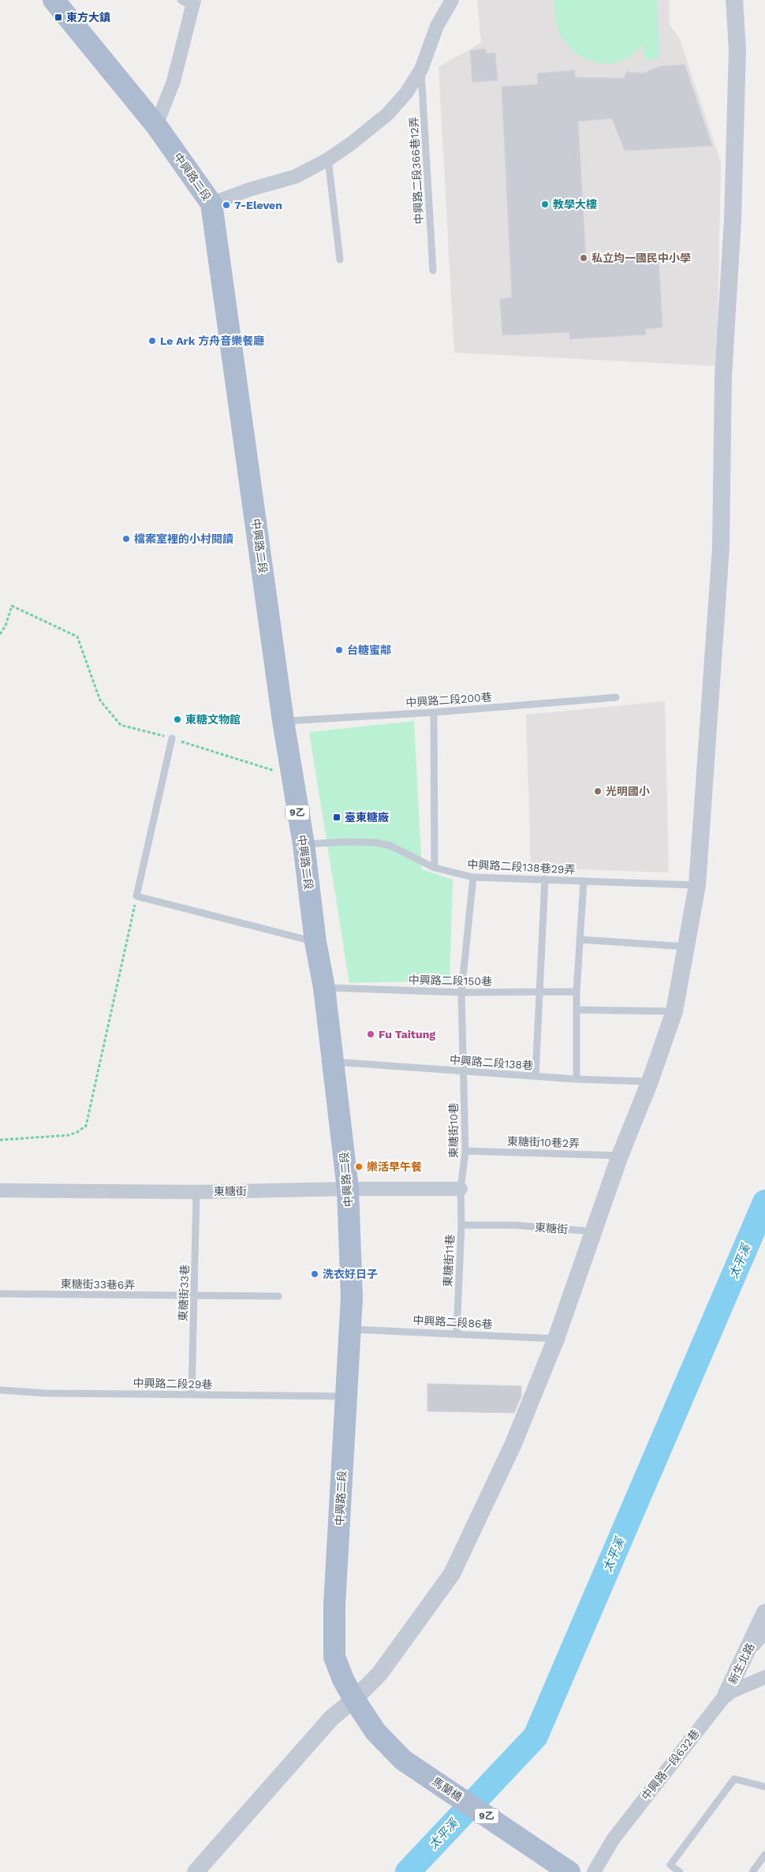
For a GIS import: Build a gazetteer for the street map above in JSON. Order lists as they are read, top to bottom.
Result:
{
  "streets": {
    "main road": ["中興路二段", "9乙", "馬蘭橋"],
    "street": ["東糖街", "新生北路", "中興路一段632巷"],
    "lane": [
      "中興路二段366巷12弄",
      "中興路二段200巷",
      "中興路二段138巷29弄",
      "中興路二段150巷",
      "中興路二段138巷",
      "東糖街10巷",
      "東糖街10巷2弄",
      "東糖街11巷",
      "東糖街33巷6弄",
      "東糖街33巷",
      "中興路二段86巷",
      "中興路二段29巷"
    ]
  },
  "crossings": [
    ["中興路二段", "中興路二段200巷"],
    ["中興路二段", "中興路二段138巷29弄"],
    ["中興路二段", "中興路二段150巷"],
    ["中興路二段", "中興路二段138巷"],
    ["中興路二段", "東糖街"],
    ["中興路二段", "中興路二段86巷"],
    ["中興路二段", "中興路二段29巷"],
    ["中興路二段", "馬蘭橋"],
    ["中興路二段138巷29弄", "東糖街10巷"],
    ["中興路二段150巷", "東糖街10巷"],
    ["中興路二段138巷", "東糖街10巷"],
    ["東糖街10巷", "東糖街10巷2弄"],
    ["東糖街10巷", "東糖街"],
    ["東糖街10巷", "東糖街11巷"],
    ["東糖街", "東糖街11巷"],
    ["東糖街", "東糖街33巷"],
    ["東糖街11巷", "中興路二段86巷"],
    ["東糖街33巷6弄", "東糖街33巷"],
    ["東糖街33巷", "中興路二段29巷"],
    ["新生北路", "中興路一段632巷"]
  ],
  "water": ["太平溪"],
  "places": {
    "transit": ["東方大鎮", "臺東糖廠"],
    "other": [
      "教學大樓",
      "7-Eleven",
      "私立均一國民中小學",
      "Le Ark 方舟音樂餐廳",
      "檔案室裡的小村閱讀",
      "台糖蜜鄰",
      "東糖文物館",
      "光明國小",
      "Fu Taitung",
      "樂活早午餐",
      "洗衣好日子"
    ]
  }
}
